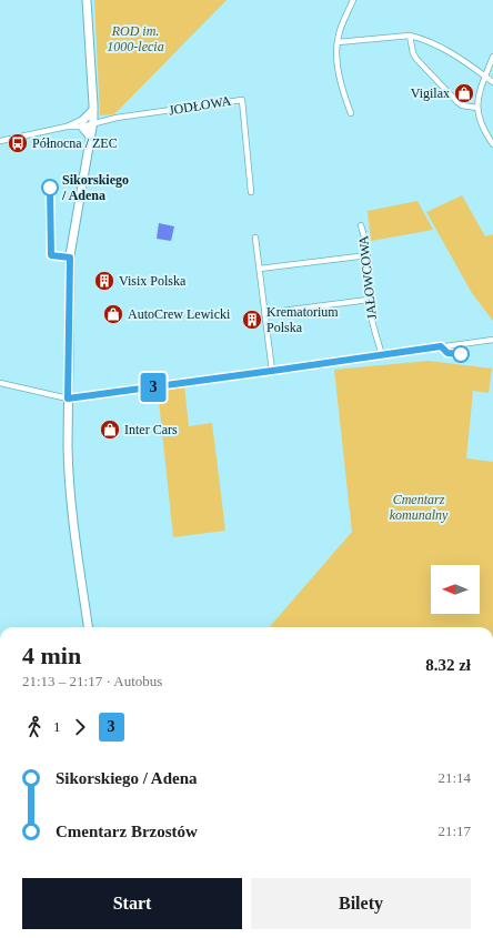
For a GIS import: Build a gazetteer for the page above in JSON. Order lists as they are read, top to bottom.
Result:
{
  "streets": {
    "street": ["JODŁOWA", "JAŁOWCOWA"]
  },
  "parks": ["ROD im. 1000-lecia", "Cmentarz komunalny"],
  "places": {
    "shop": ["Vigilax", "AutoCrew Lewicki", "Inter Cars"],
    "bus stop": ["Północna / ZEC"],
    "other": ["Sikorskiego / Adena"],
    "building": ["Visix Polska", "Krematorium Polska"]
  },
  "lines": ["bus line 3"],
  "north": "left",
  "page": {
    "on_map": "3",
    "heading": ["4 min", "21:13 – 21:17 · Autobus", "8.32 zł"],
    "legs": ["1", "3"],
    "list": [
      {
        "name": "Sikorskiego / Adena",
        "value": "21:14"
      },
      {
        "name": "Cmentarz Brzostów",
        "value": "21:17"
      }
    ],
    "buttons": ["Start", "Bilety"]
  }
}
